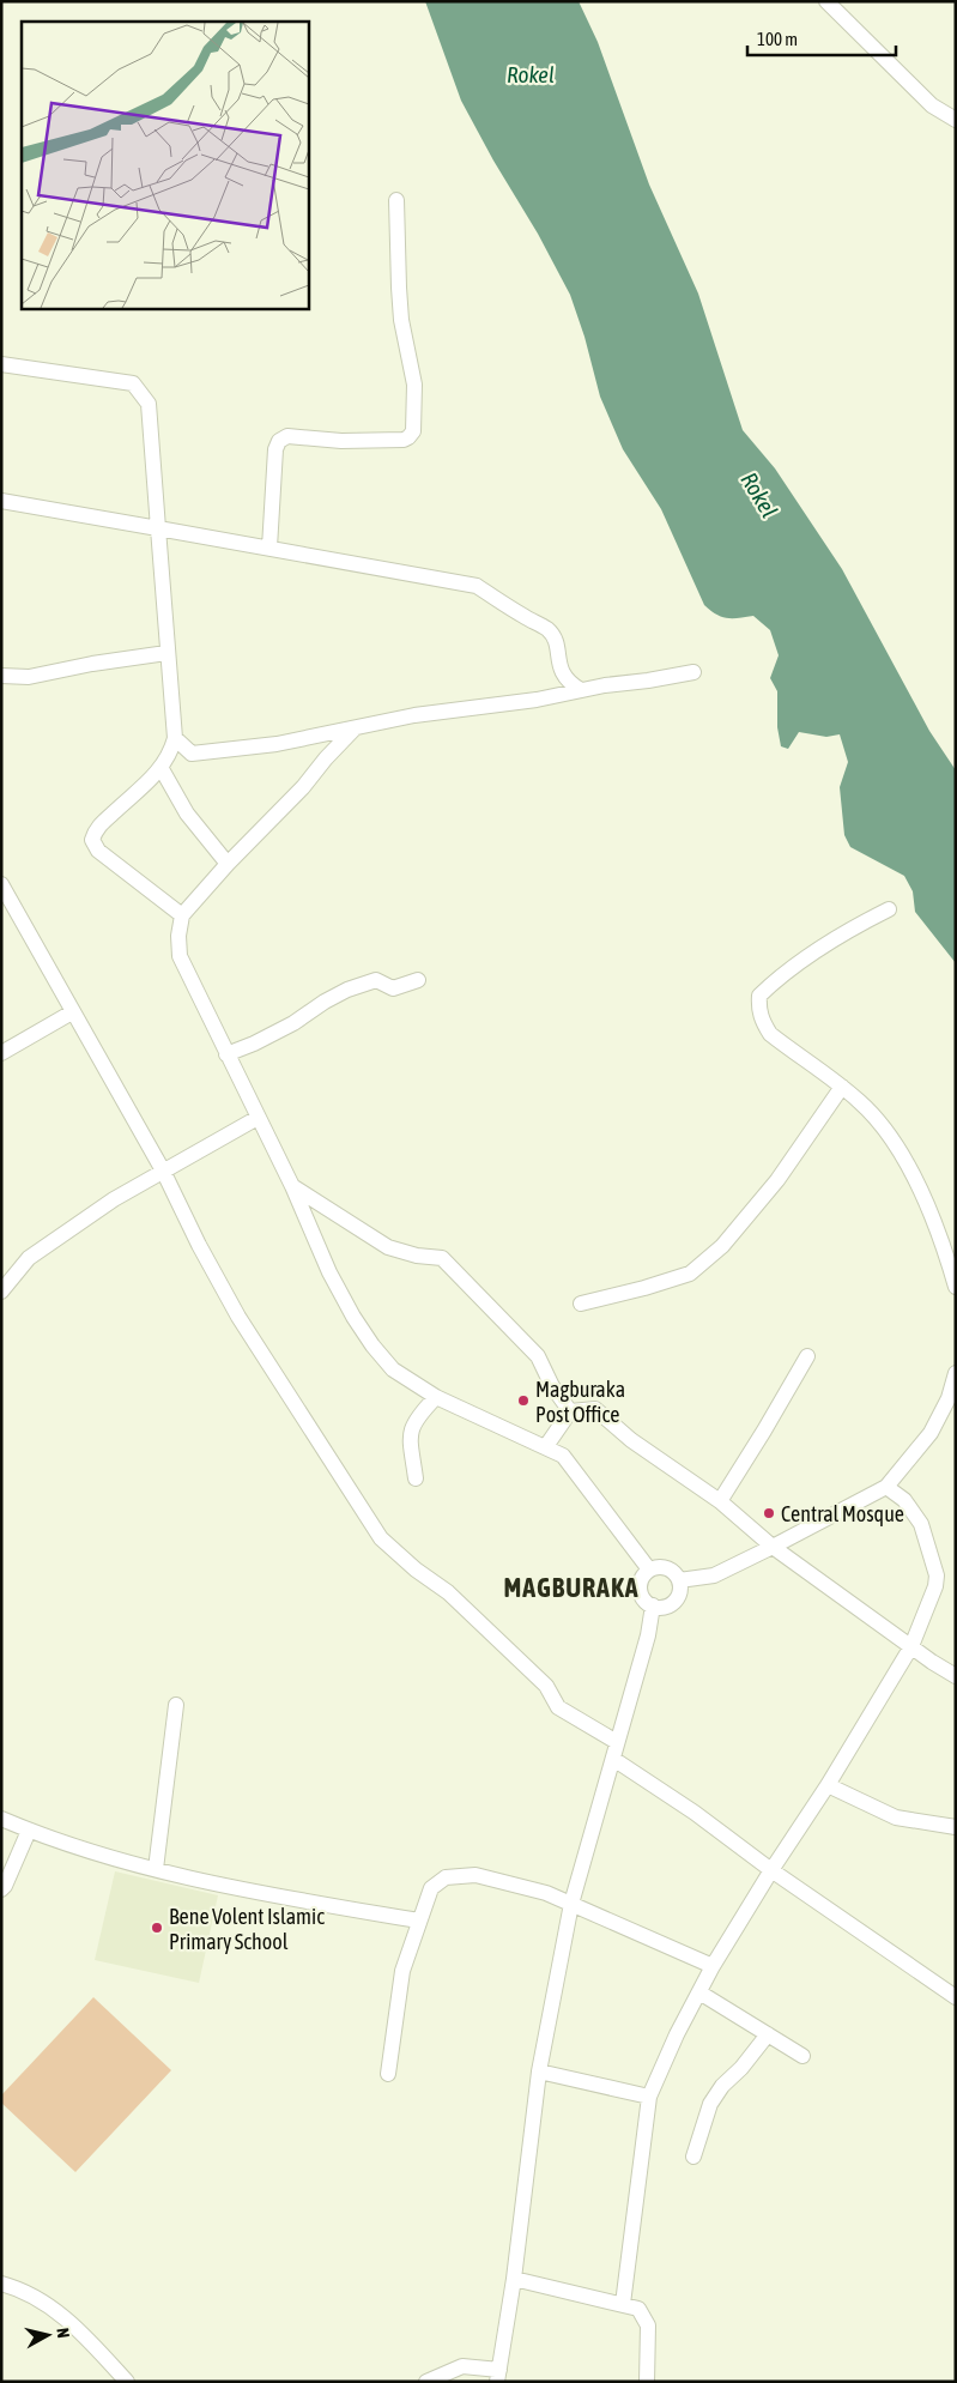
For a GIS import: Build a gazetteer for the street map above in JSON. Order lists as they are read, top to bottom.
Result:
{
  "districts": ["MAGBURAKA"],
  "water": ["Rokel"],
  "places": ["Magburaka Post Office", "Central Mosque", "Bene Volent Islamic Primary School"],
  "scale_bar": "100 m",
  "north": "right"
}
